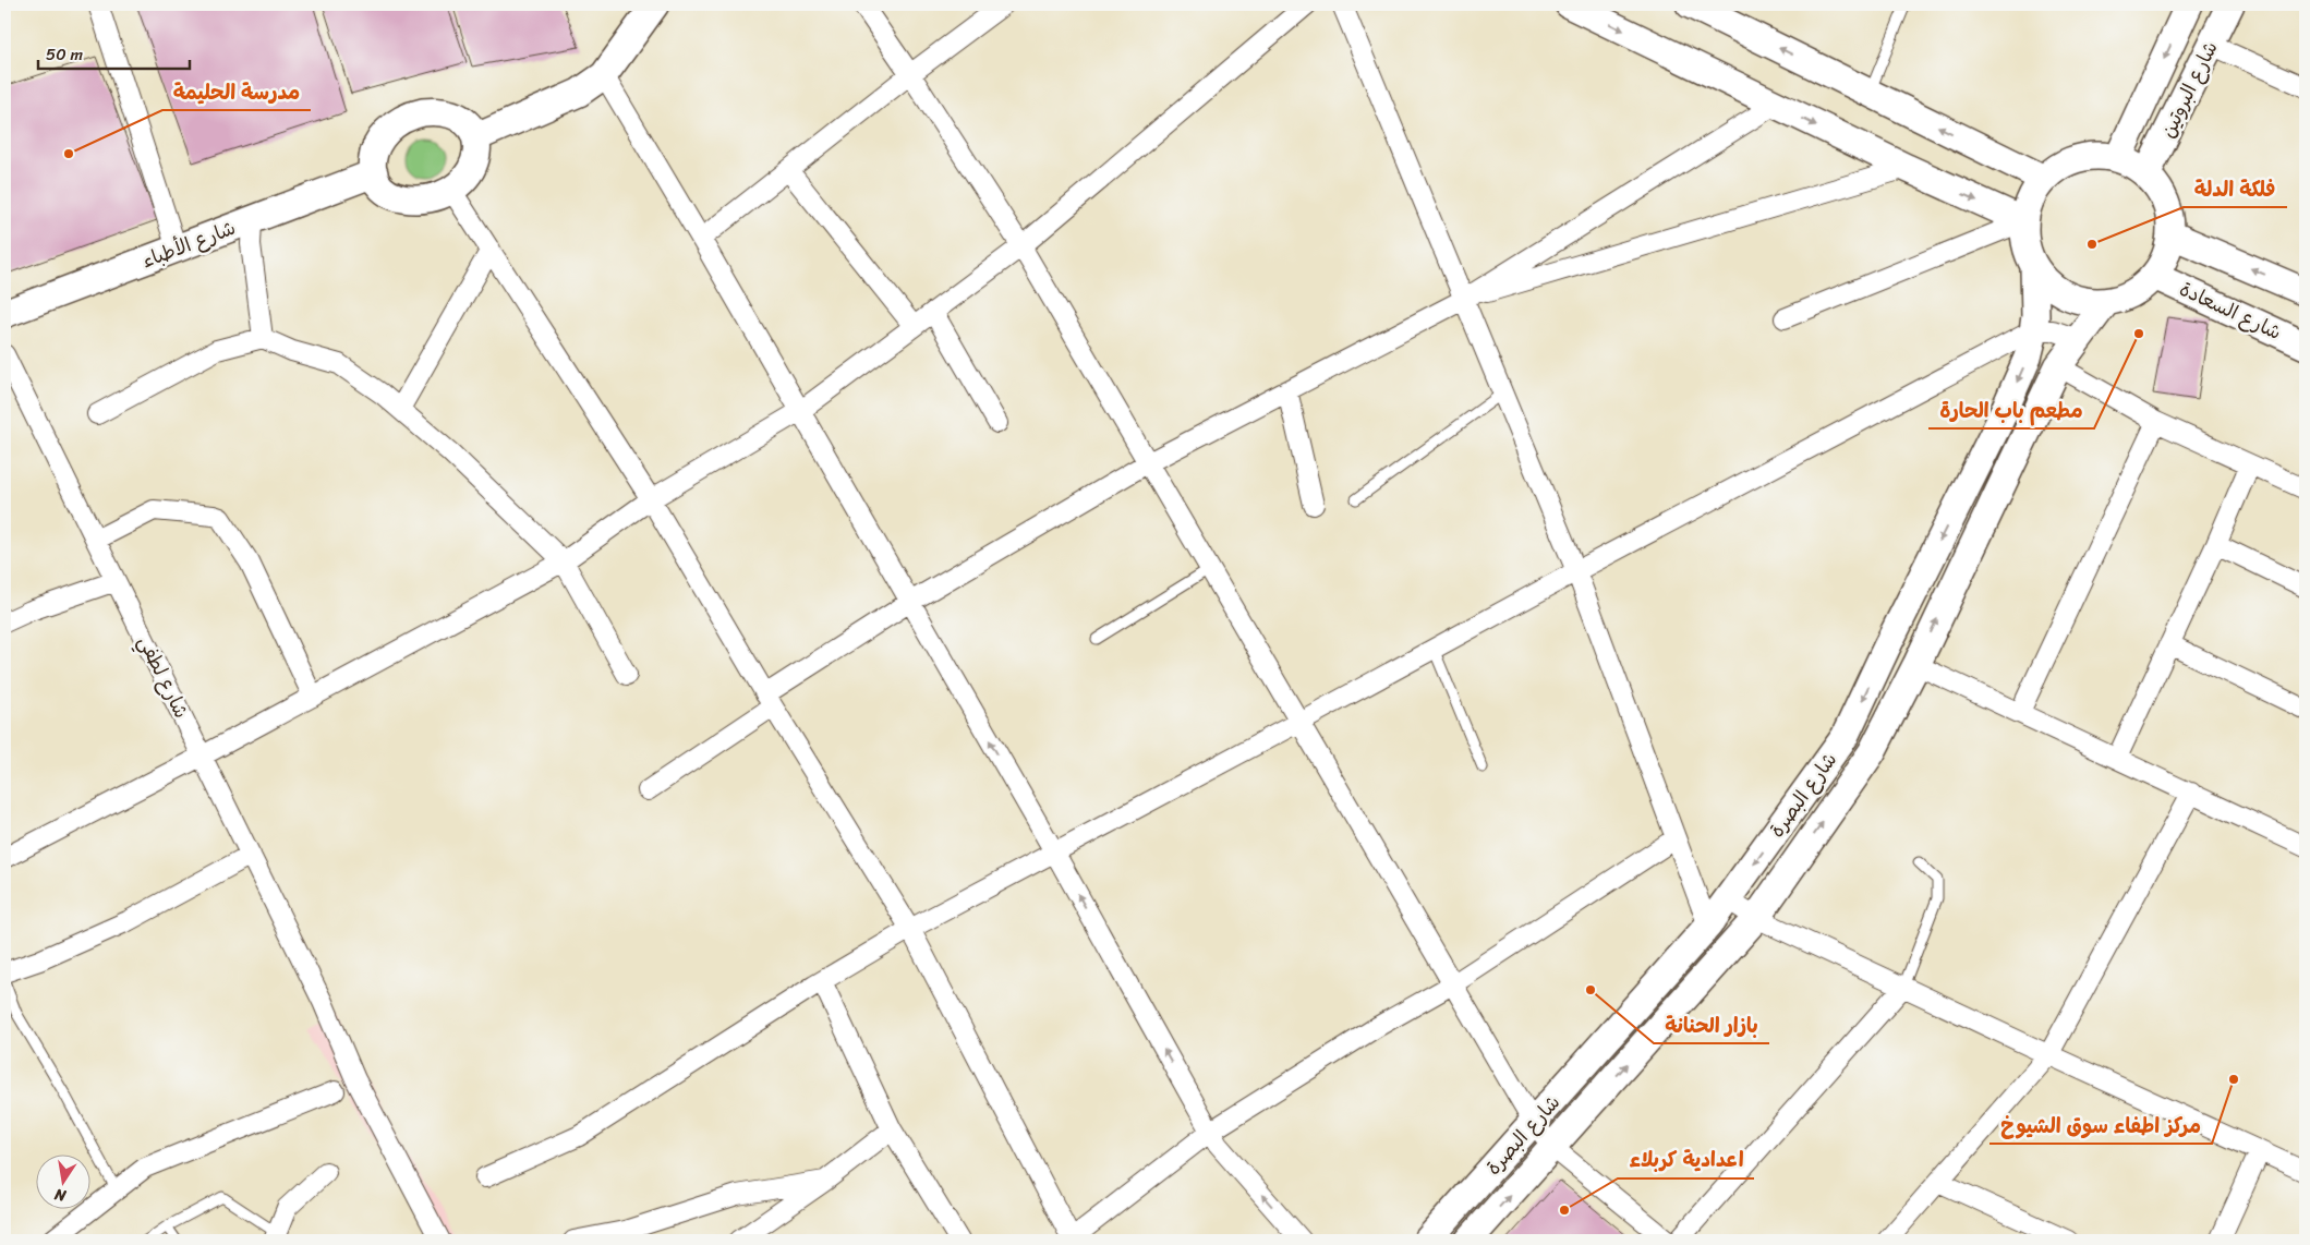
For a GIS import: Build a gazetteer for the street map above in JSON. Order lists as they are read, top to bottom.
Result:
{
  "streets": {
    "main road": [
      "شارع البروتين",
      "شارع الأطباء",
      "شارع السعادة",
      "شارع البصرة"
    ],
    "street": ["شارع لطفي"]
  },
  "crossings": [
    ["شارع البروتين", "شارع السعادة"],
    ["شارع البروتين", "شارع البصرة"],
    ["شارع السعادة", "شارع البصرة"]
  ],
  "places": [
    "مدرسة الحليمة",
    "فلكة الدلة",
    "مطعم باب الحارة",
    "بازار الحنانة",
    "مركز اطفاء سوق الشيوخ",
    "اعدادية كربلاء"
  ],
  "scale_bar": "50 m",
  "north": "bottom"
}
